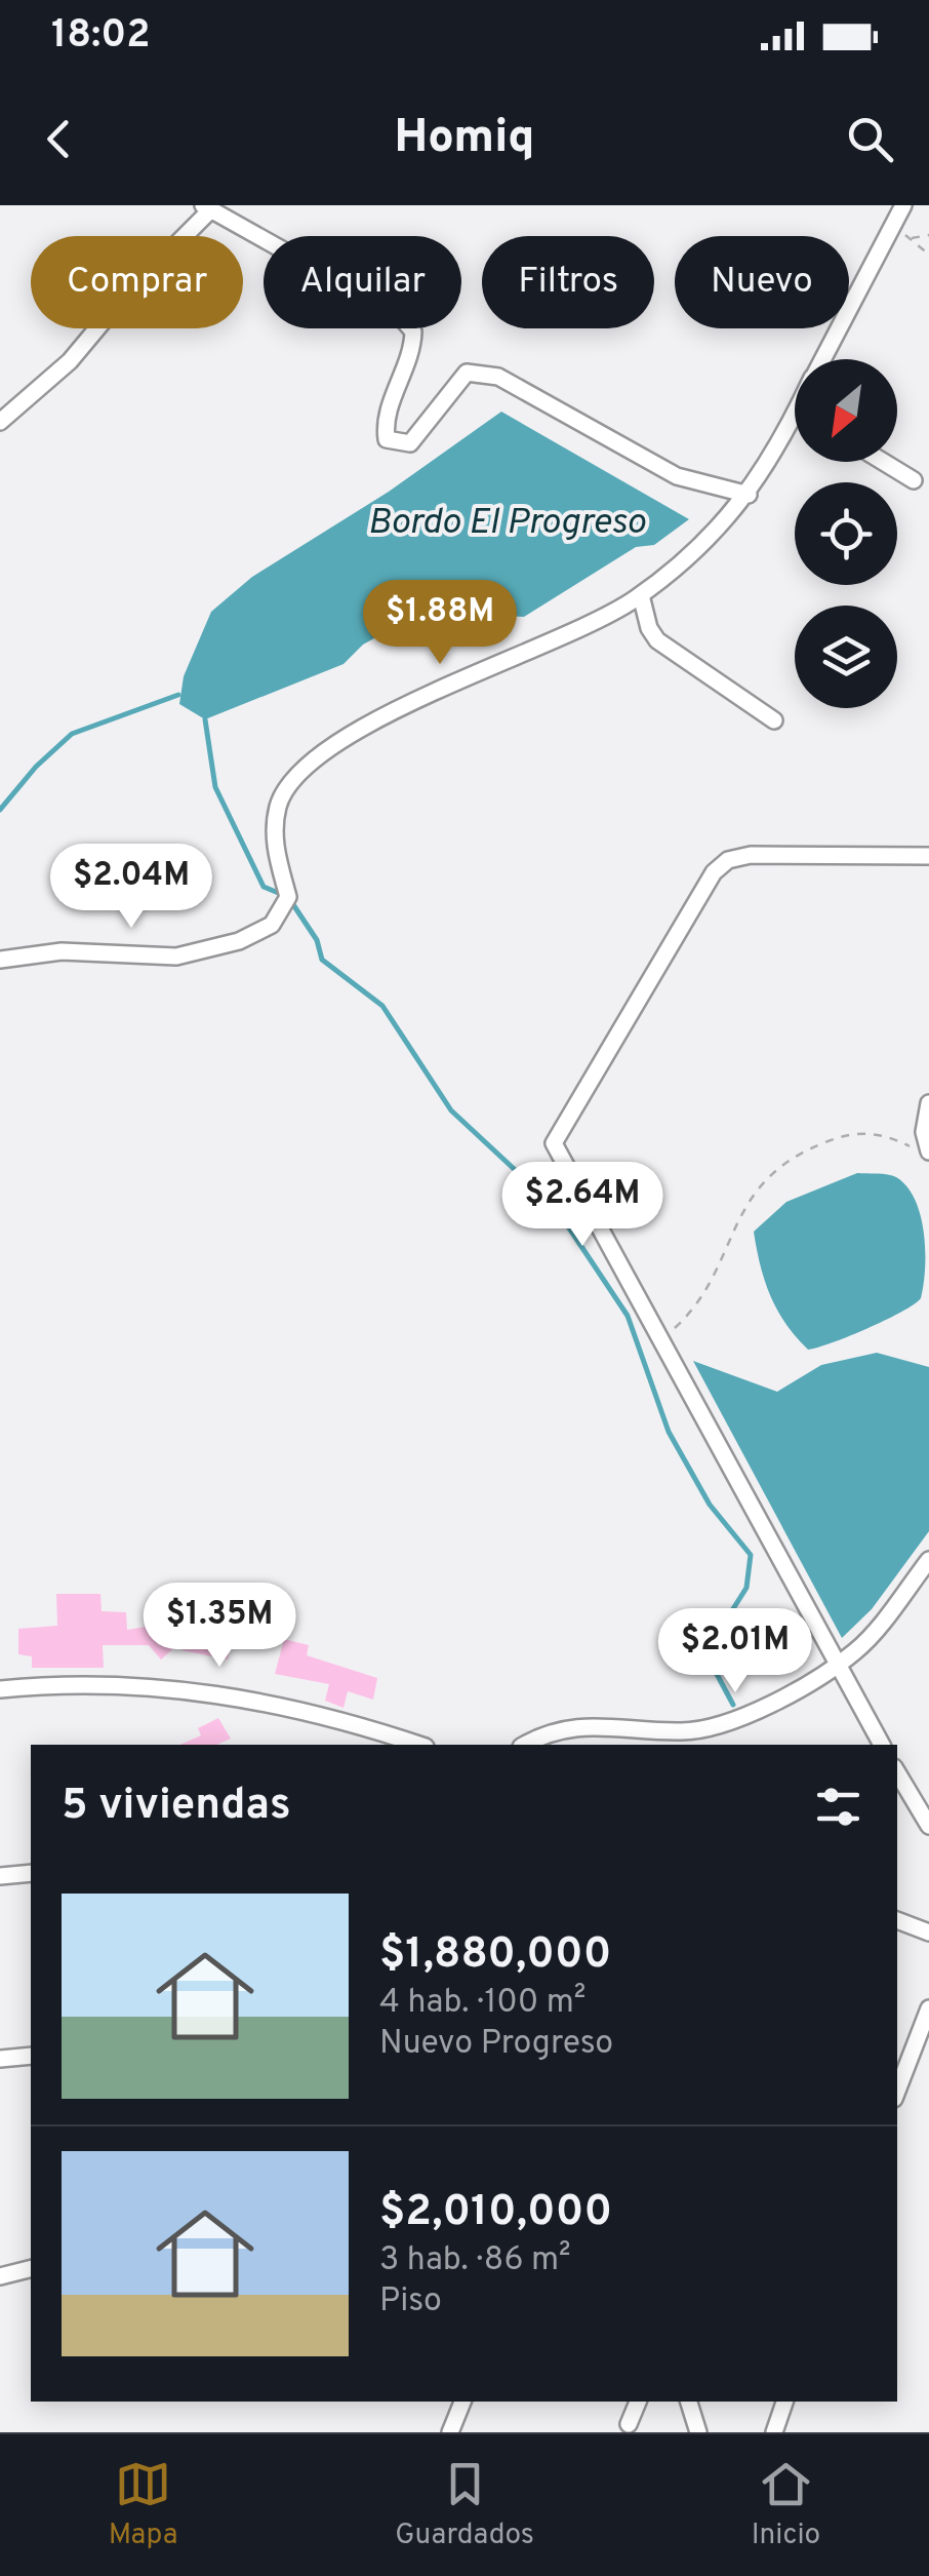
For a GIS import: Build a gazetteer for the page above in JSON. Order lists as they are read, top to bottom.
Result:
{
  "water": ["Bordo El Progreso"],
  "north": "bottom left",
  "page": {
    "status": "18:02",
    "header": "Homiq",
    "chip": [
      "Comprar",
      "Alquilar",
      "Filtros",
      "Nuevo"
    ],
    "price": [
      "$1.88M",
      "$2.04M",
      "$2.64M",
      "$1.35M",
      "$2.01M"
    ],
    "heading": "5 viviendas",
    "list": [
      {
        "name": "$1,880,000",
        "note": "4 hab. · 100 m² · Nuevo Progreso"
      },
      {
        "name": "$2,010,000",
        "note": "3 hab. · 86 m² · Piso"
      }
    ],
    "tabs": ["Mapa", "Guardados", "Inicio"]
  }
}
